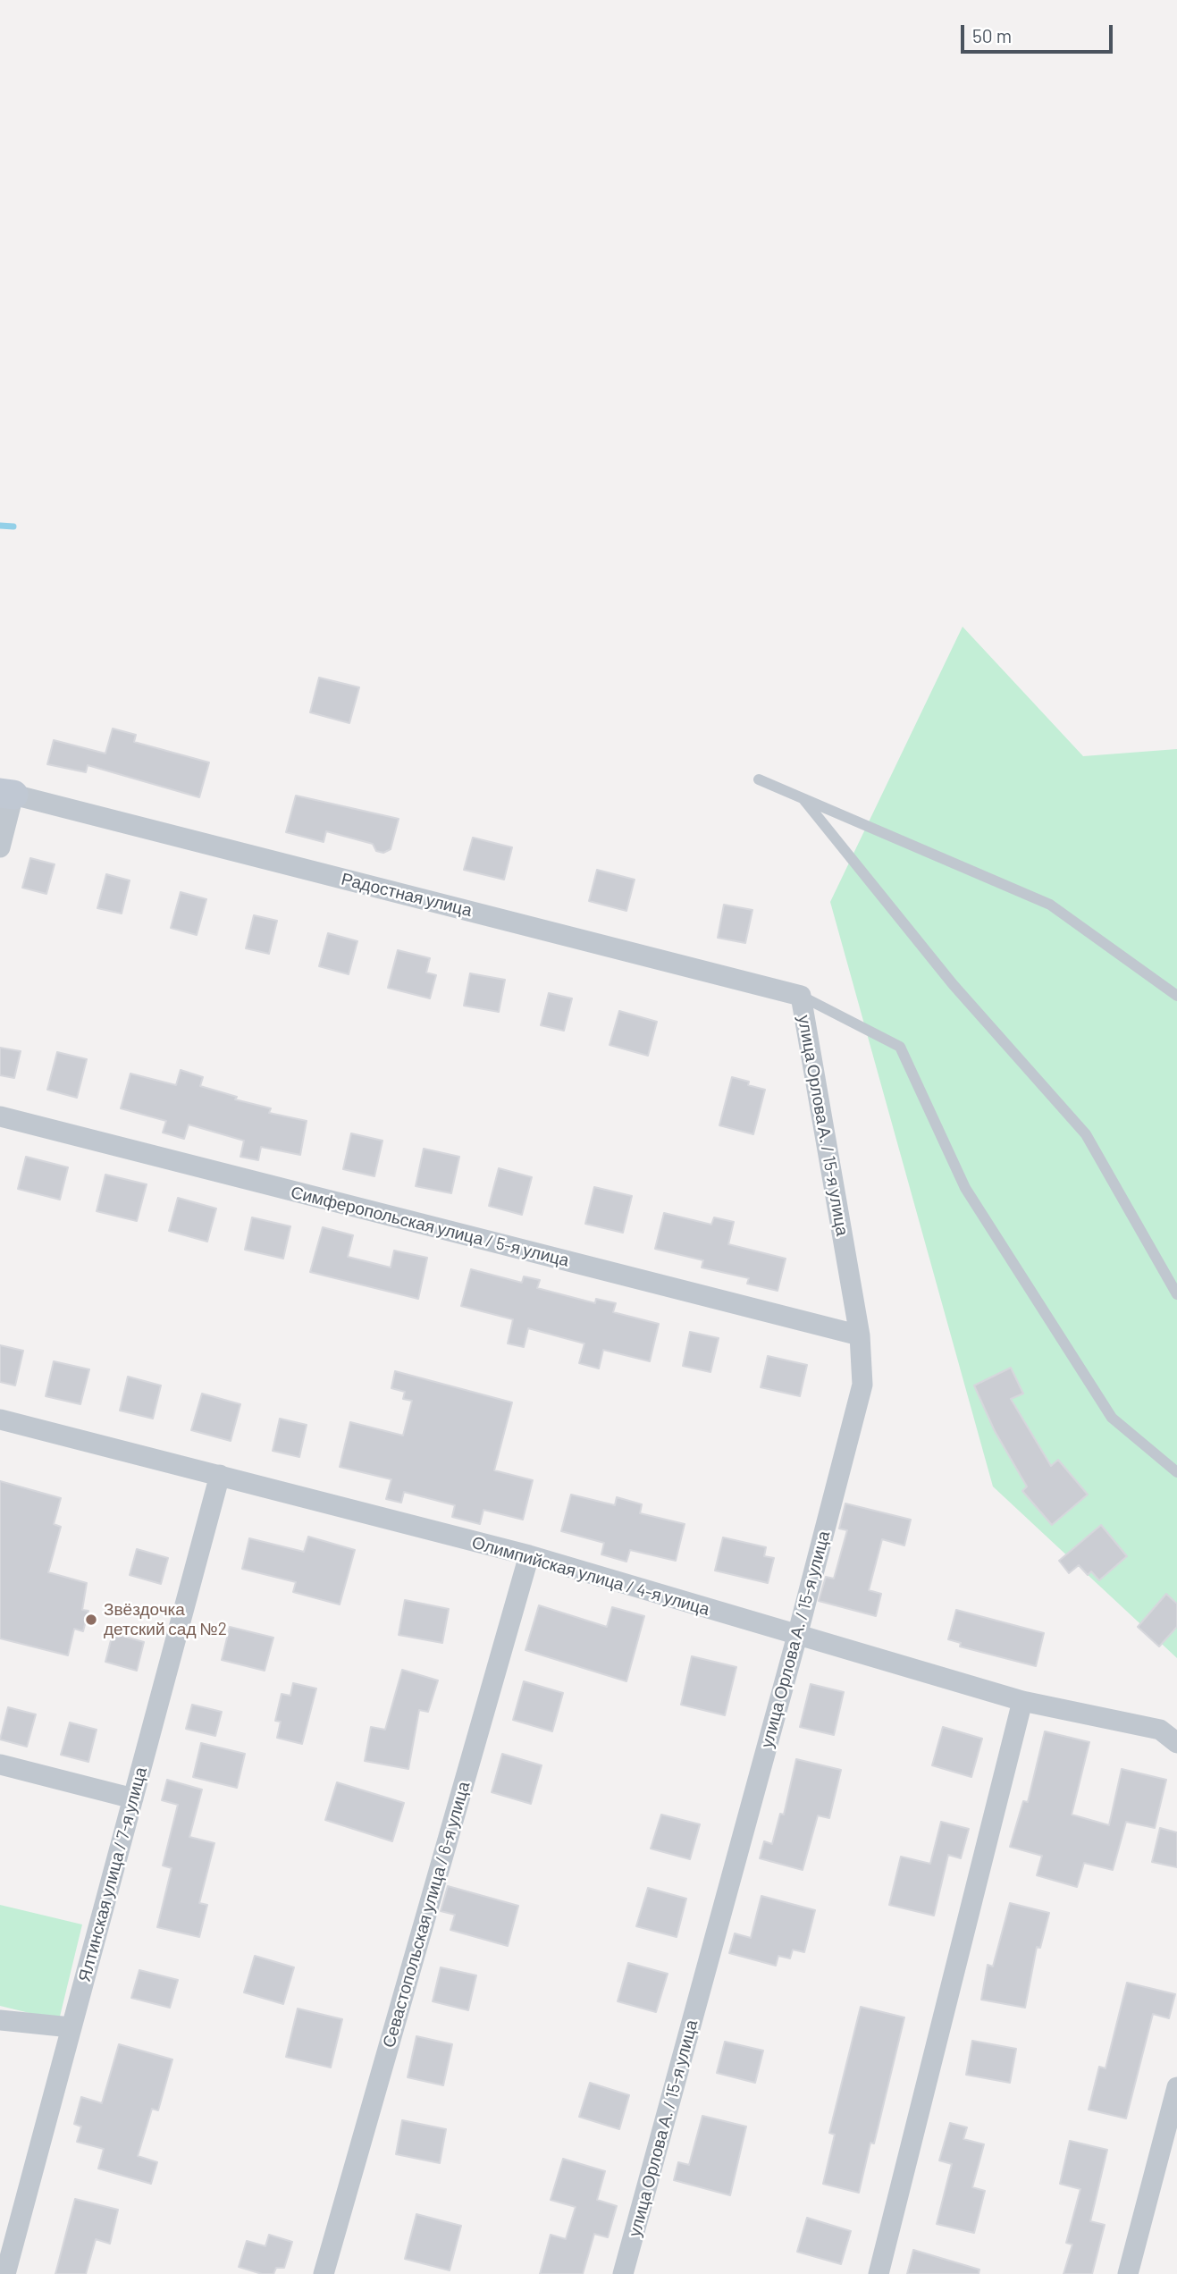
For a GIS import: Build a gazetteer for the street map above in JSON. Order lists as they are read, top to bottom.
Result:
{
  "streets": {
    "street": [
      "Радостная улица",
      "улица Орлова А. / 15-я улица",
      "Симферопольская улица / 5-я улица",
      "Олимпийская улица / 4-я улица",
      "Ялтинская улица / 7-я улица",
      "Севастопольская улица / 6-я улица"
    ]
  },
  "crossings": [
    ["Радостная улица", "улица Орлова А. / 15-я улица"],
    ["улица Орлова А. / 15-я улица", "Симферопольская улица / 5-я улица"],
    ["улица Орлова А. / 15-я улица", "Олимпийская улица / 4-я улица"],
    ["Олимпийская улица / 4-я улица", "Ялтинская улица / 7-я улица"],
    ["Олимпийская улица / 4-я улица", "Севастопольская улица / 6-я улица"]
  ],
  "places": ["Звёздочка детский сад №2"],
  "scale_bar": "50 m"
}
